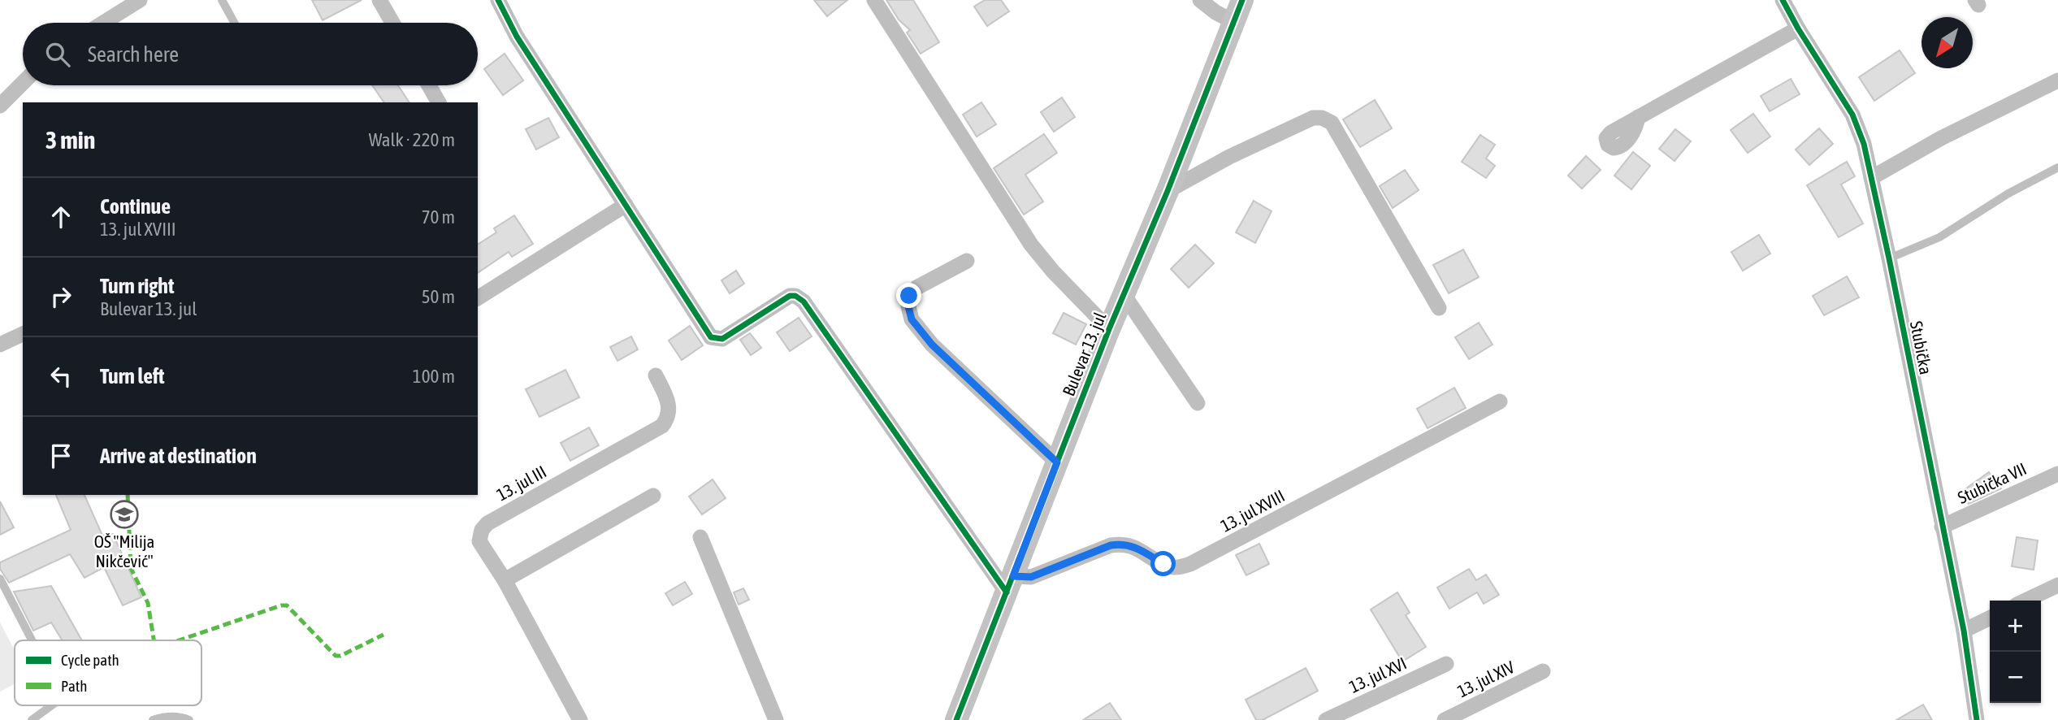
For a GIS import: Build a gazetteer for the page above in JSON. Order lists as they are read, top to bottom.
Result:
{
  "streets": {
    "street": [
      "Stubička",
      "Bulevar 13. jul",
      "13. jul III",
      "Stubička VII",
      "13. jul XVIII",
      "13. jul XVI",
      "13. jul XIV"
    ]
  },
  "crossings": [
    ["Stubička", "Stubička VII"],
    ["Bulevar 13. jul", "13. jul XVIII"]
  ],
  "places": {
    "school or university": ["OŠ \"Milija Nikčević\""]
  },
  "legend": ["Cycle path", "Path"],
  "north": "bottom left",
  "page": {
    "search": "Search here",
    "heading": ["3 min", "Walk · 220 m"],
    "list": [
      ["Continue", "13. jul XVIII", "70 m"],
      ["Turn right", "Bulevar 13. jul", "50 m"],
      ["Turn left", "100 m"],
      "Arrive at destination"
    ],
    "map_buttons": ["+", "−"]
  }
}
